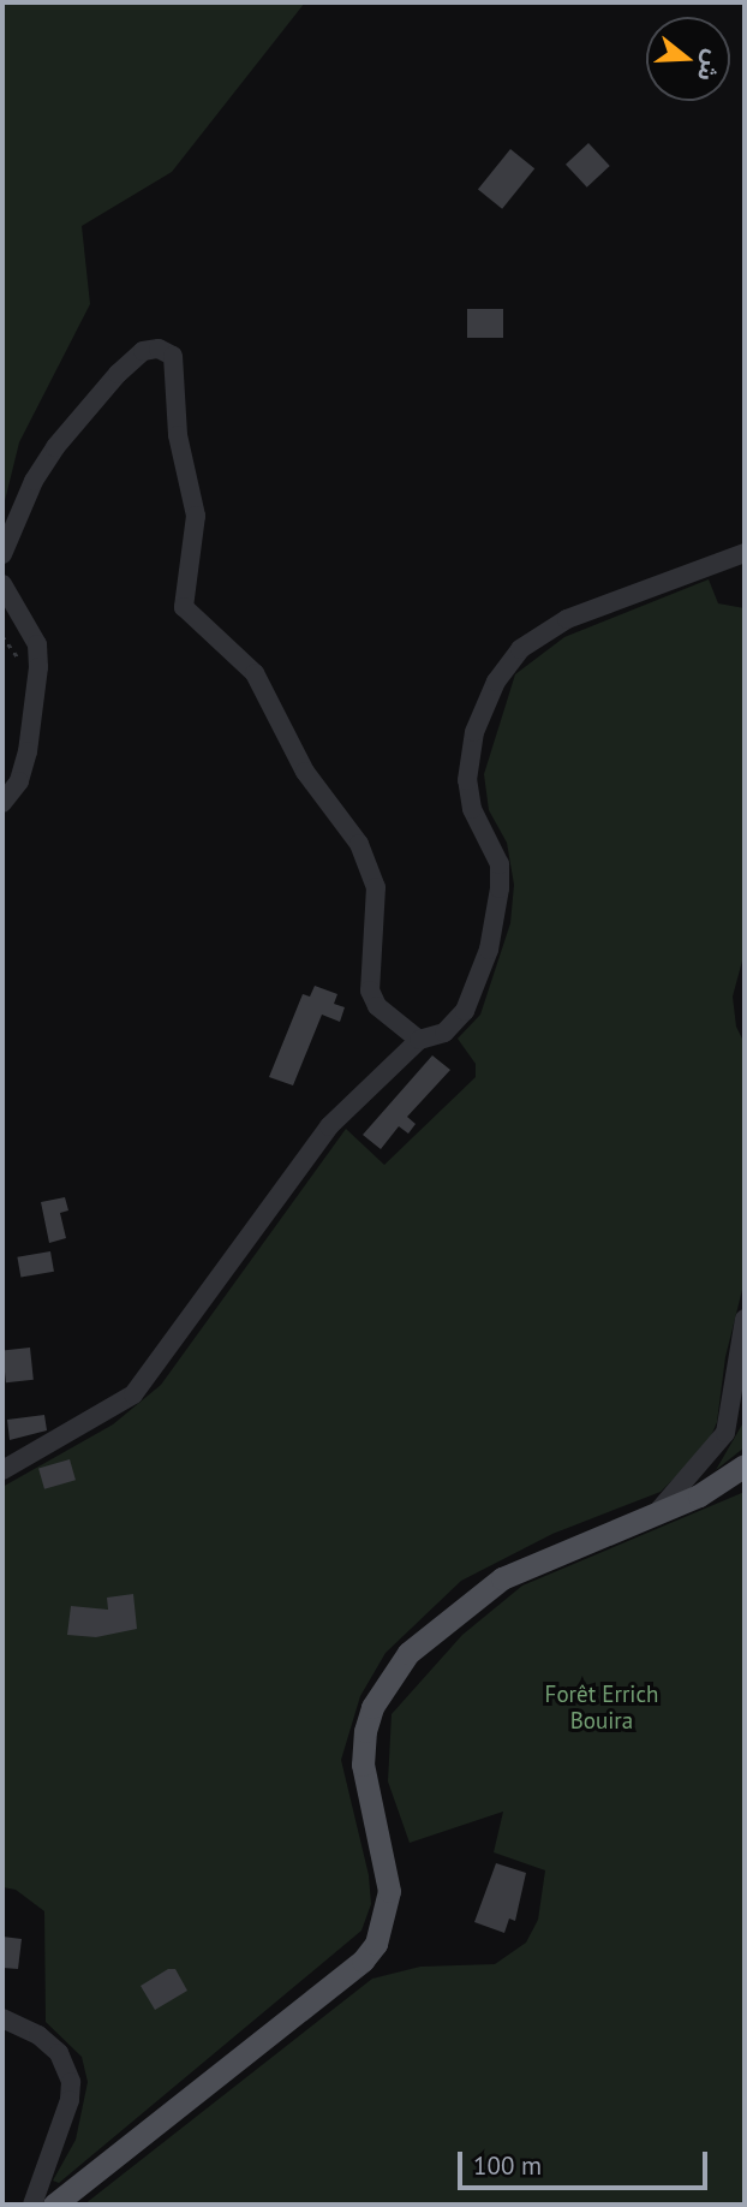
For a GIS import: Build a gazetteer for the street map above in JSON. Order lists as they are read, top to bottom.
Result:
{
  "parks": ["Forêt Errich Bouira"],
  "scale_bar": "100 m",
  "north": "right"
}
